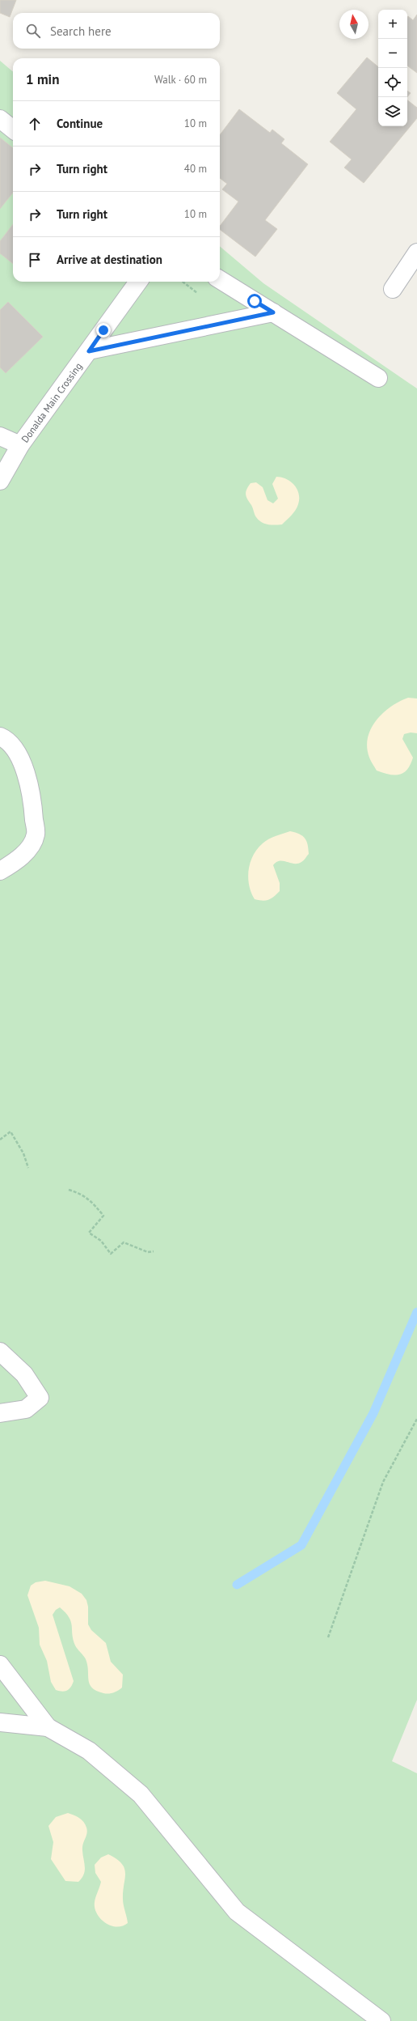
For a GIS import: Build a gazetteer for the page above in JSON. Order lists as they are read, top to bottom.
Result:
{
  "streets": {
    "street": ["Donalda Main Crossing"]
  },
  "north": "top",
  "page": {
    "map_buttons": ["+", "−"],
    "search": "Search here",
    "heading": ["1 min", "Walk · 60 m"],
    "list": [
      ["Continue", "10 m"],
      ["Turn right", "40 m"],
      ["Turn right", "10 m"],
      "Arrive at destination"
    ]
  }
}
